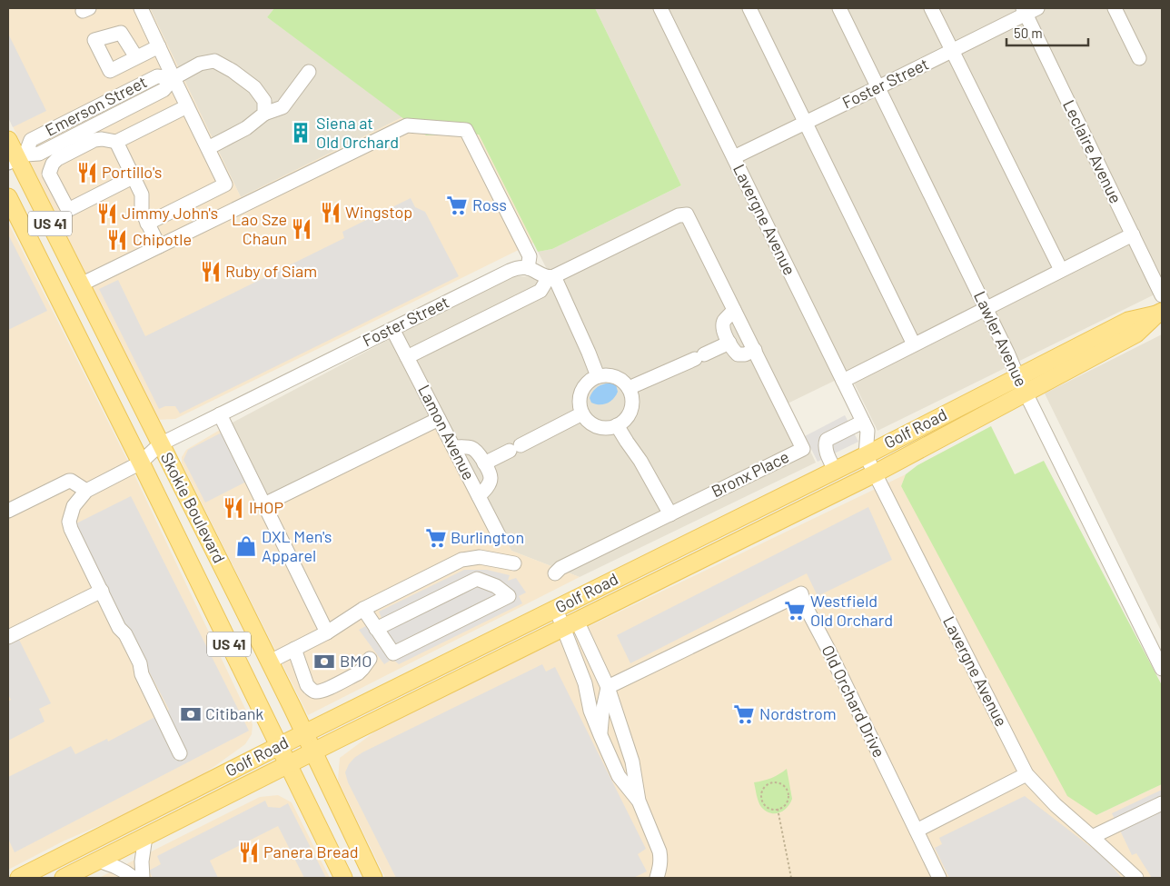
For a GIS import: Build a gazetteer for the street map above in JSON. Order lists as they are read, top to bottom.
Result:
{
  "streets": {
    "main road": ["US 41", "Golf Road", "Skokie Boulevard"],
    "street": [
      "Foster Street",
      "Emerson Street",
      "Leclaire Avenue",
      "Lavergne Avenue",
      "Lawler Avenue",
      "Lamon Avenue",
      "Bronx Place",
      "Old Orchard Drive"
    ]
  },
  "crossings": [
    ["Foster Street", "Leclaire Avenue"],
    ["Foster Street", "Lavergne Avenue"],
    ["Foster Street", "Lawler Avenue"],
    ["Foster Street", "Lamon Avenue"],
    ["Foster Street", "Skokie Boulevard"],
    ["Emerson Street", "Skokie Boulevard"],
    ["Lavergne Avenue", "Golf Road"],
    ["Lawler Avenue", "Golf Road"],
    ["Golf Road", "Skokie Boulevard"]
  ],
  "places": {
    "building": ["Siena at Old Orchard"],
    "restaurant": [
      "Portillo's",
      "Wingstop",
      "Jimmy John's",
      "Lao Sze Chaun",
      "Chipotle",
      "Ruby of Siam",
      "IHOP",
      "Panera Bread"
    ],
    "supermarket": [
      "Ross",
      "Burlington",
      "Westfield Old Orchard",
      "Nordstrom"
    ],
    "shop": ["DXL Men's Apparel"],
    "bank": ["BMO", "Citibank"]
  },
  "scale_bar": "50 m"
}
